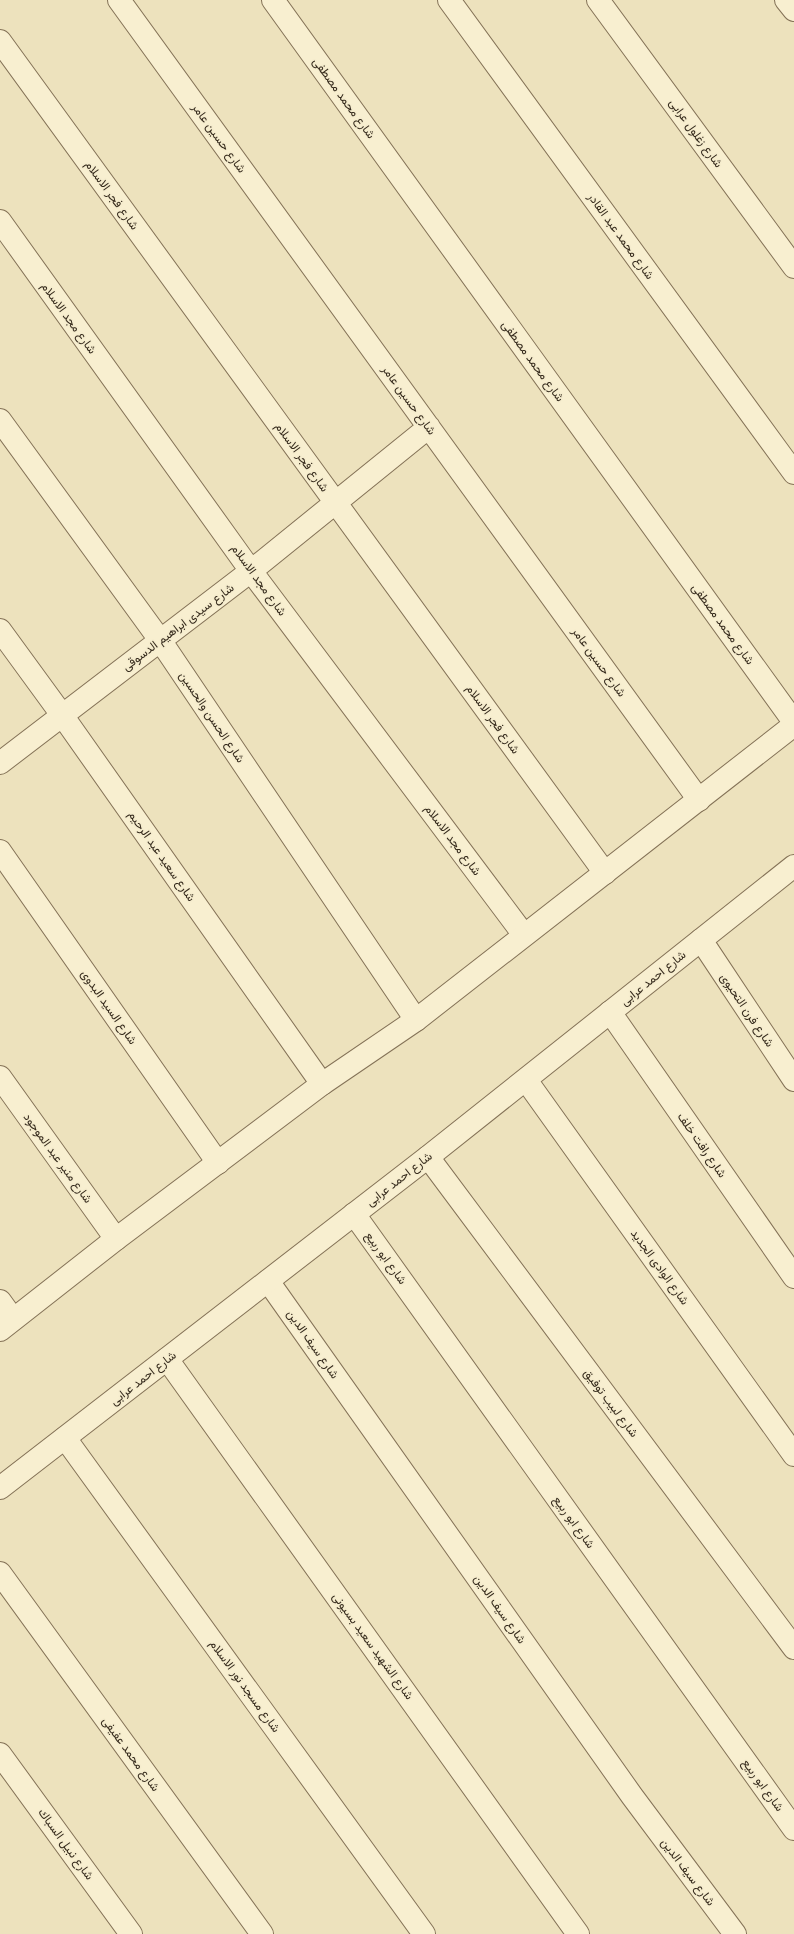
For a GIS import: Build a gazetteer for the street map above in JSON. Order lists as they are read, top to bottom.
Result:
{
  "streets": {
    "street": [
      "شارع محمد مصطفى",
      "شارع زغلول عرابى",
      "شارع حسين عامر",
      "شارع فجر الاسلام",
      "شارع محمد عبد القادر",
      "شارع مجد الاسلام",
      "شارع سيدى ابراهيم الدسوقى",
      "شارع الحسن والحسين",
      "شارع سعيد عبد الرحيم",
      "شارع احمد عرابى",
      "شارع السيد البدوى",
      "شارع فرن التحيوى",
      "شارع رافت خلف",
      "شارع منير عبد الموجود",
      "شارع ابو ربيع",
      "شارع الوادى الجديد",
      "شارع سيف الدين",
      "شارع لبيب توفيق",
      "شارع الشهيد سعيد بسيونى",
      "شارع مسجد نور الاسلام",
      "شارع محمد عفيفى",
      "شارع نبيل السباك"
    ]
  },
  "crossings": [
    ["شارع حسين عامر", "شارع سيدى ابراهيم الدسوقى"],
    ["شارع فجر الاسلام", "شارع سيدى ابراهيم الدسوقى"],
    ["شارع مجد الاسلام", "شارع سيدى ابراهيم الدسوقى"],
    ["شارع سيدى ابراهيم الدسوقى", "شارع الحسن والحسين"],
    ["شارع سيدى ابراهيم الدسوقى", "شارع سعيد عبد الرحيم"],
    ["شارع احمد عرابى", "شارع فرن التحيوى"],
    ["شارع احمد عرابى", "شارع رافت خلف"],
    ["شارع احمد عرابى", "شارع ابو ربيع"],
    ["شارع احمد عرابى", "شارع الوادى الجديد"],
    ["شارع احمد عرابى", "شارع سيف الدين"],
    ["شارع احمد عرابى", "شارع لبيب توفيق"],
    ["شارع احمد عرابى", "شارع الشهيد سعيد بسيونى"],
    ["شارع احمد عرابى", "شارع مسجد نور الاسلام"]
  ]
}
